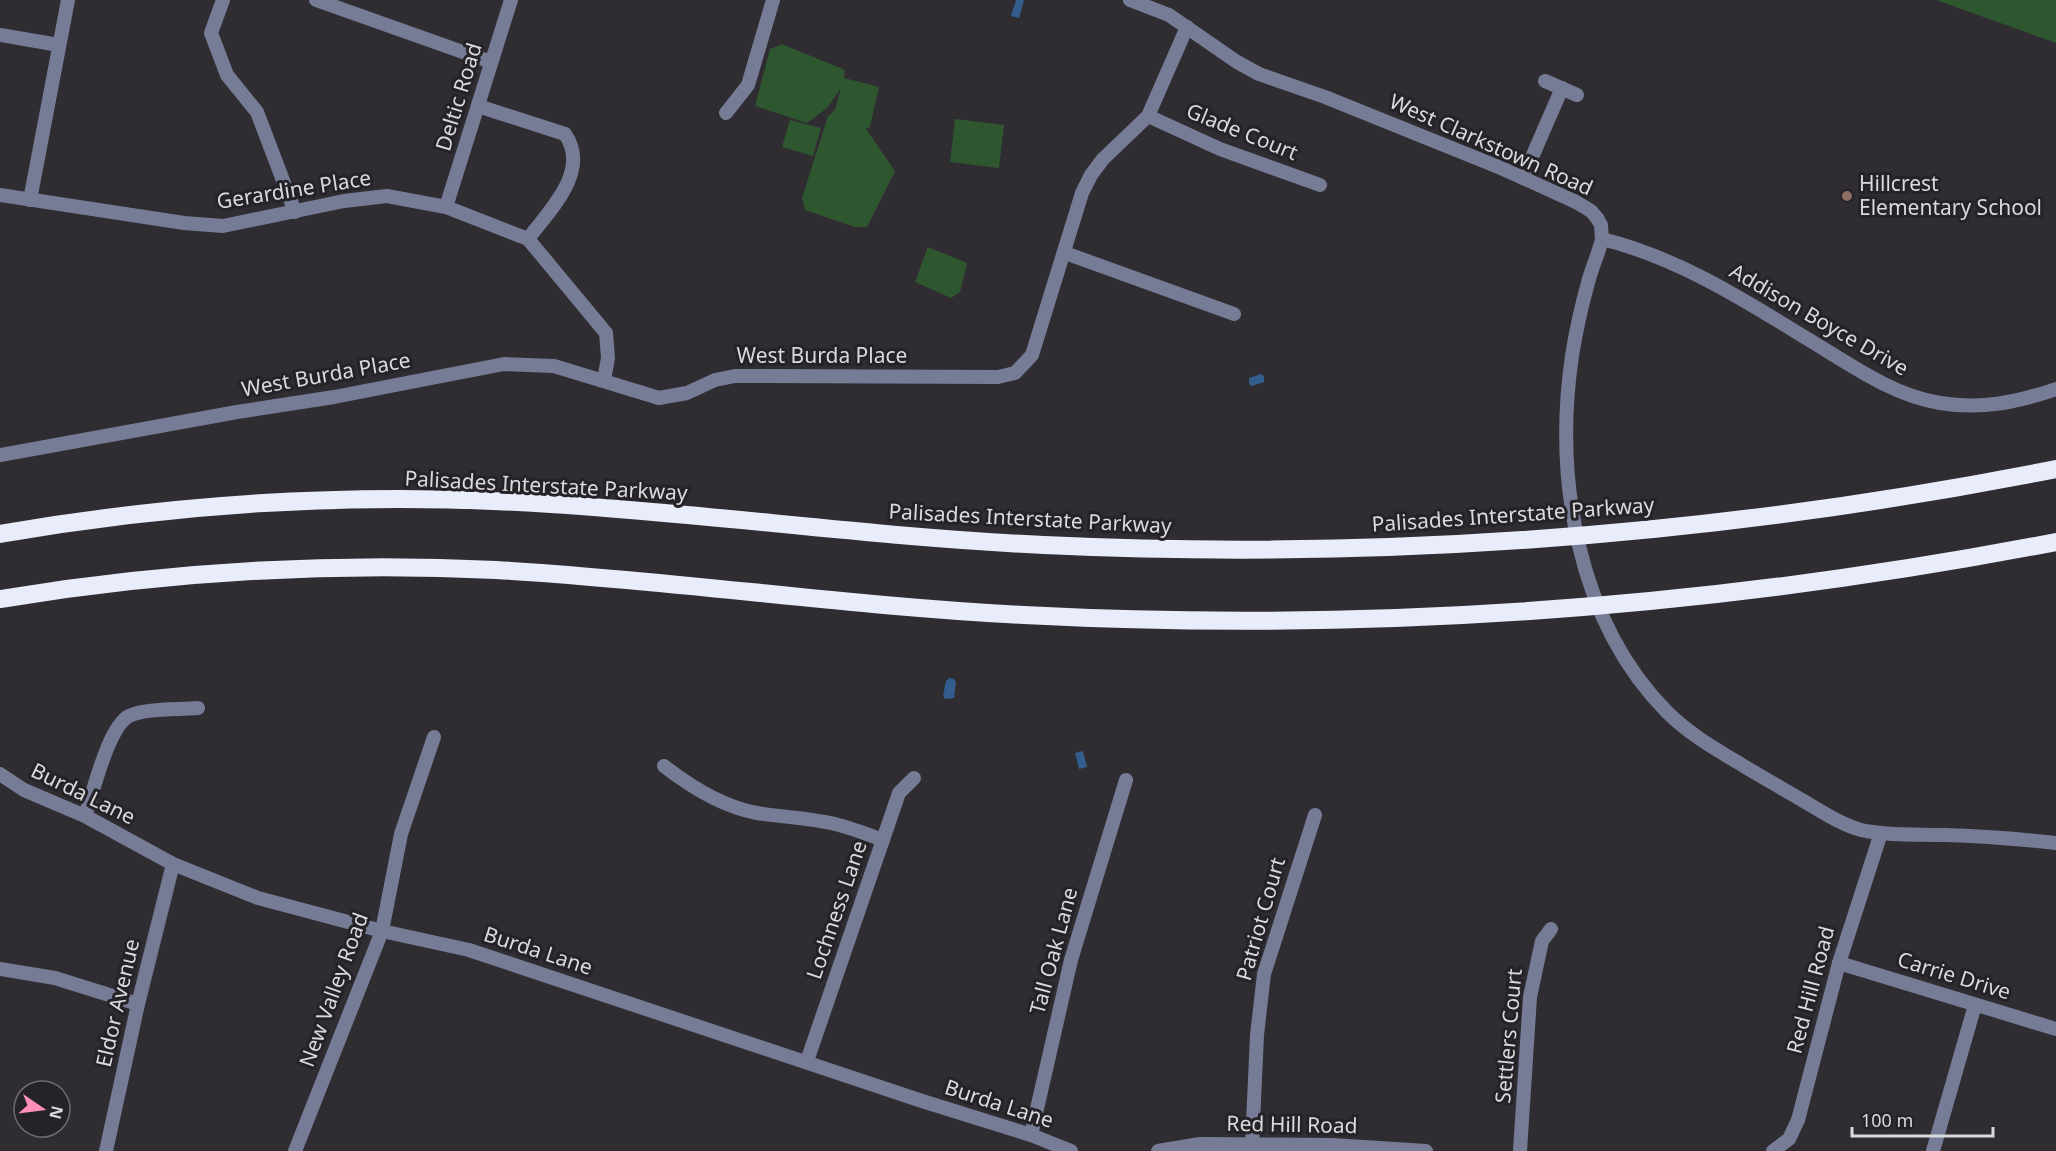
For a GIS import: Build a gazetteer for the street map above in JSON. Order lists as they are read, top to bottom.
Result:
{
  "streets": {
    "highway": ["Palisades Interstate Parkway"],
    "street": [
      "Deltic Road",
      "Glade Court",
      "West Clarkstown Road",
      "Gerardine Place",
      "Addison Boyce Drive",
      "West Burda Place",
      "Burda Lane",
      "Lochness Lane",
      "Patriot Court",
      "Tall Oak Lane",
      "Carrie Drive",
      "New Valley Road",
      "Red Hill Road",
      "Eldor Avenue",
      "Settlers Court"
    ]
  },
  "crossings": [
    ["Deltic Road", "Gerardine Place"],
    ["Glade Court", "West Burda Place"],
    ["West Clarkstown Road", "Addison Boyce Drive"],
    ["West Clarkstown Road", "West Burda Place"],
    ["Gerardine Place", "West Burda Place"],
    ["Burda Lane", "Lochness Lane"],
    ["Burda Lane", "Tall Oak Lane"],
    ["Burda Lane", "New Valley Road"],
    ["Burda Lane", "Eldor Avenue"],
    ["Patriot Court", "Red Hill Road"],
    ["Carrie Drive", "Red Hill Road"]
  ],
  "places": ["Hillcrest Elementary School"],
  "scale_bar": "100 m",
  "north": "right"
}
